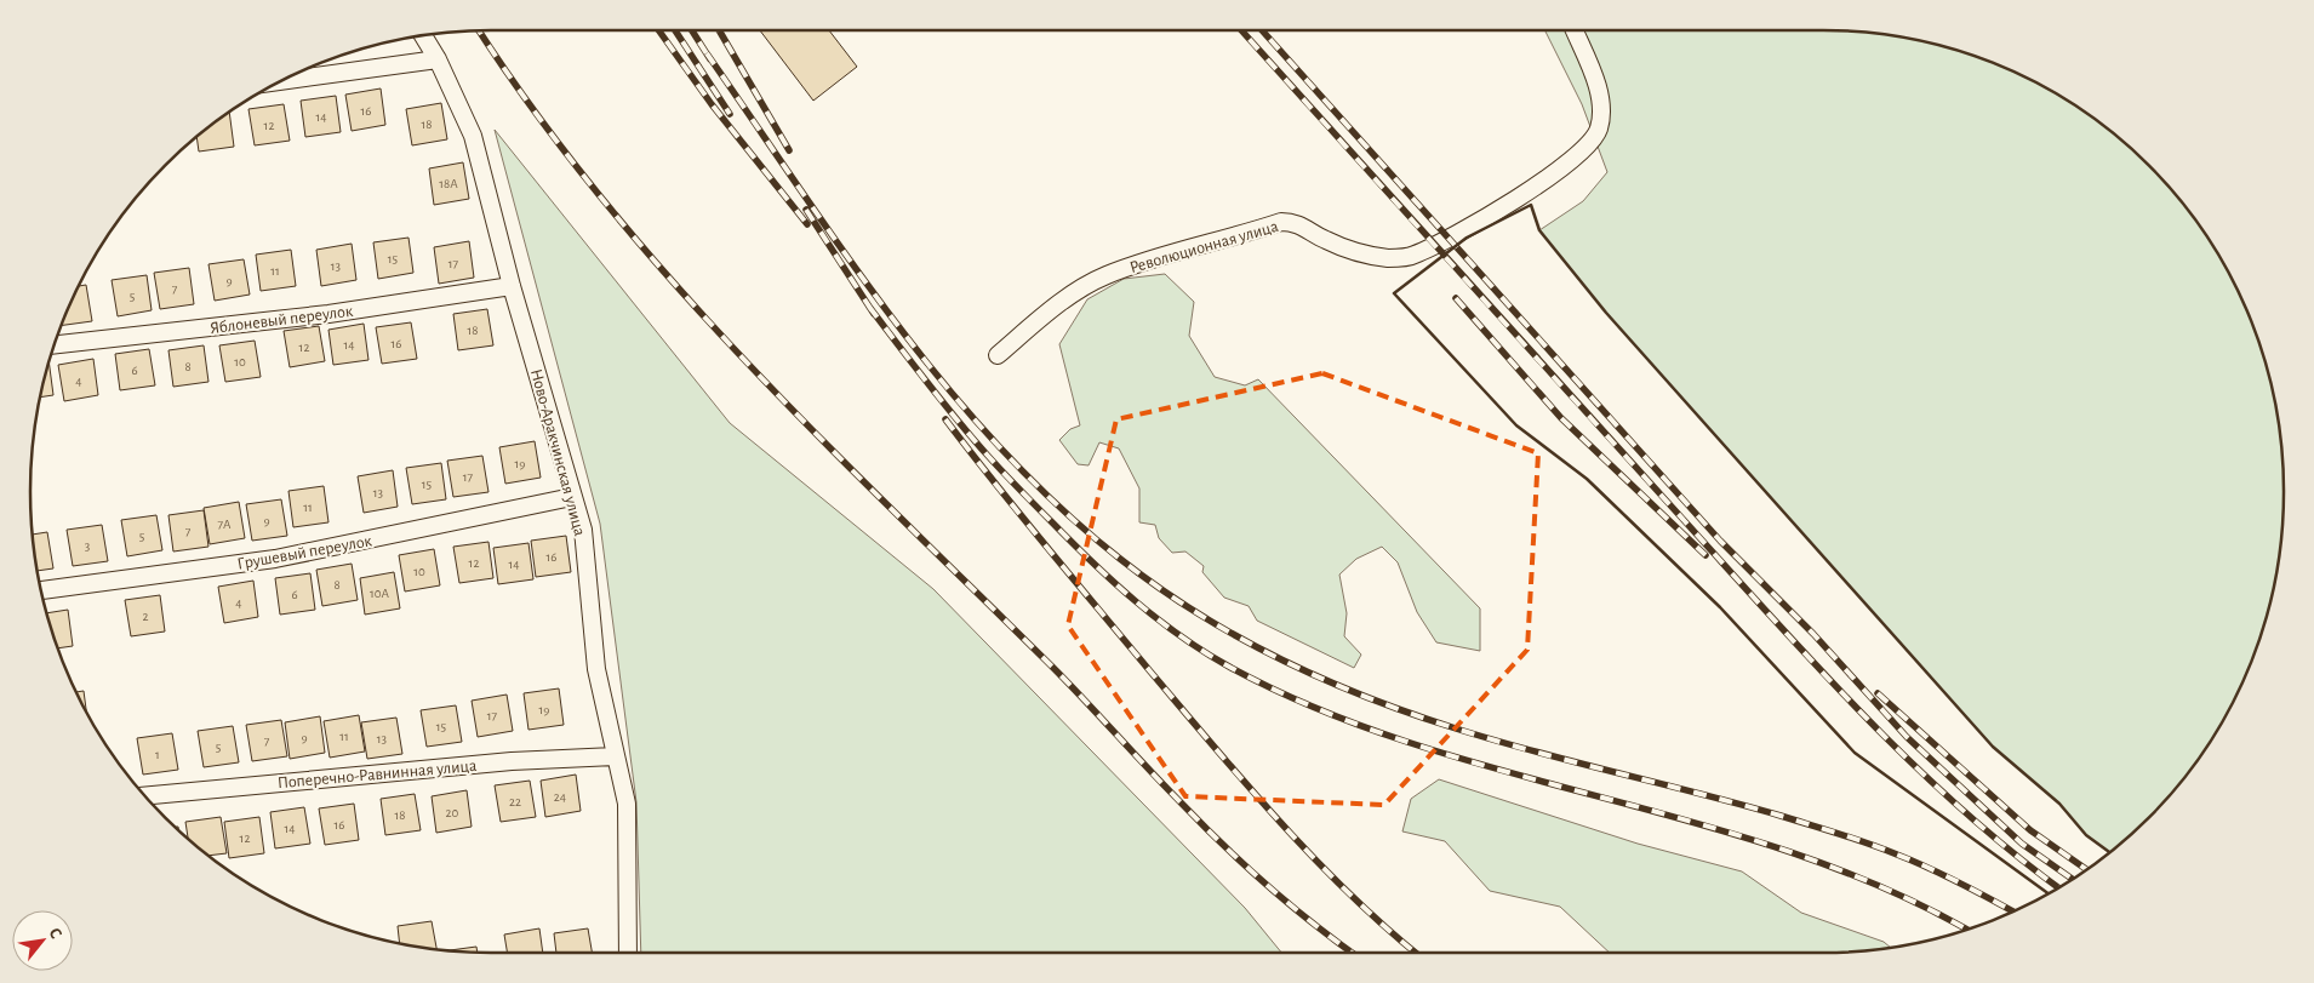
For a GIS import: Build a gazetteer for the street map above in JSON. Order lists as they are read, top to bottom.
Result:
{
  "streets": {
    "street": [
      "Революционная улица",
      "Яблоневый переулок",
      "Ново-Аракчинская улица",
      "Грушевый переулок",
      "Поперечно-Равнинная улица"
    ]
  },
  "crossings": [
    ["Яблоневый переулок", "Ново-Аракчинская улица"],
    ["Ново-Аракчинская улица", "Грушевый переулок"],
    ["Ново-Аракчинская улица", "Поперечно-Равнинная улица"]
  ],
  "house_numbers": [
    "16",
    "14",
    "18",
    "12",
    "18А",
    "15",
    "17",
    "13",
    "11",
    "9",
    "7",
    "5",
    "18",
    "16",
    "14",
    "12",
    "10",
    "8",
    "6",
    "4",
    "19",
    "17",
    "15",
    "13",
    "11",
    "9",
    "7А",
    "7",
    "5",
    "3",
    "16",
    "12",
    "14",
    "10",
    "8",
    "10А",
    "6",
    "4",
    "2",
    "19",
    "17",
    "15",
    "11",
    "9",
    "13",
    "7",
    "5",
    "1",
    "24",
    "22",
    "20",
    "18",
    "16",
    "14",
    "12"
  ],
  "north": "top right"
}
